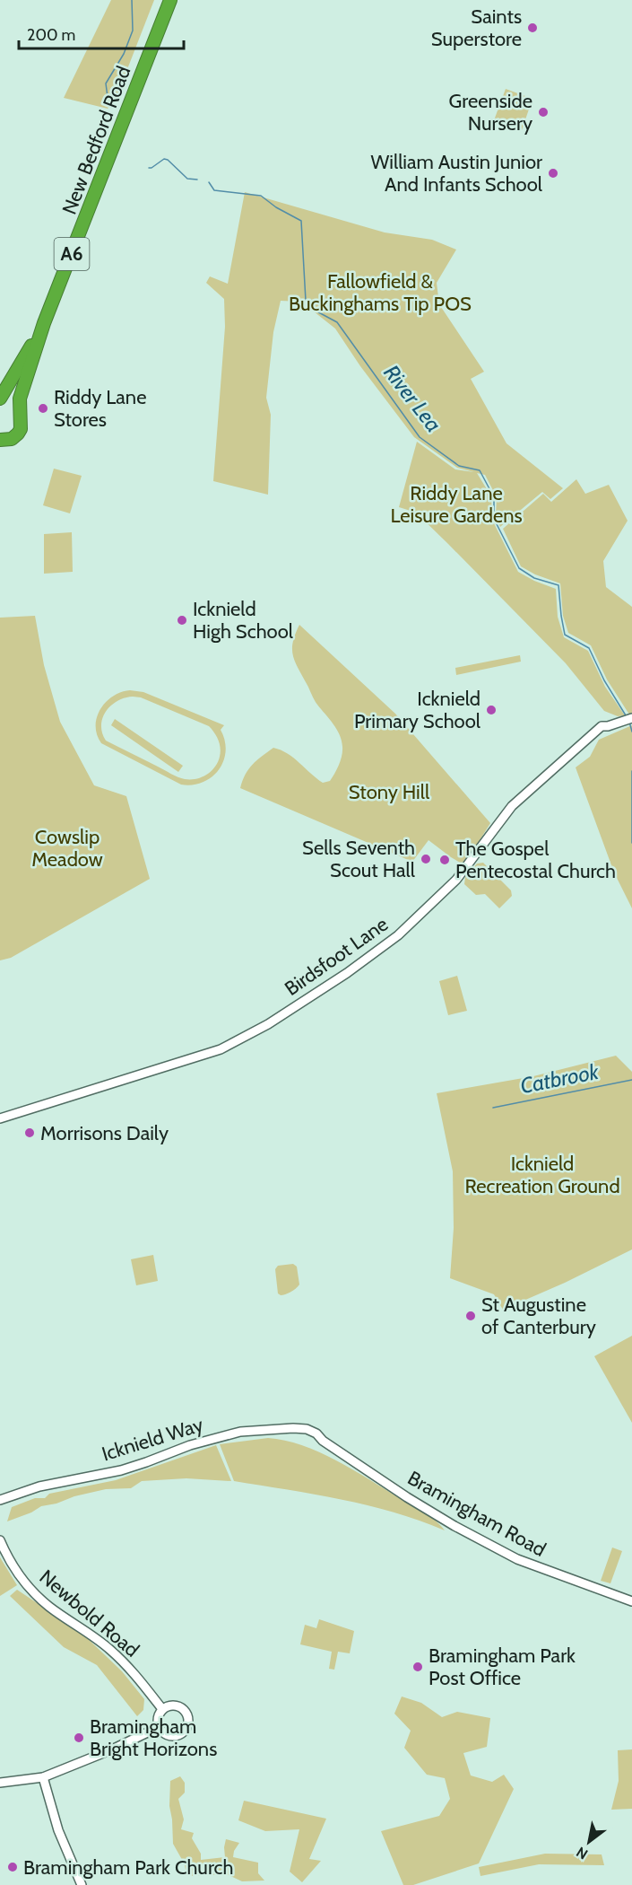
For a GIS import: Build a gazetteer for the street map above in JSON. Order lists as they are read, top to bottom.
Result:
{
  "streets": {
    "highway": ["New Bedford Road", "A6"],
    "street": [
      "Birdsfoot Lane",
      "Icknield Way",
      "Bramingham Road",
      "Newbold Road"
    ]
  },
  "crossings": [
    ["New Bedford Road", "A6"],
    ["Icknield Way", "Bramingham Road"]
  ],
  "water": ["River Lea", "Catbrook"],
  "parks": [
    "Fallowfield & Buckinghams Tip POS",
    "Riddy Lane Leisure Gardens",
    "Stony Hill",
    "Cowslip Meadow",
    "Icknield Recreation Ground"
  ],
  "places": [
    "Saints Superstore",
    "Greenside Nursery",
    "William Austin Junior And Infants School",
    "Riddy Lane Stores",
    "Icknield High School",
    "Icknield Primary School",
    "Sells Seventh Scout Hall",
    "The Gospel Pentecostal Church",
    "Morrisons Daily",
    "St Augustine of Canterbury",
    "Bramingham Park Post Office",
    "Bramingham Bright Horizons",
    "Bramingham Park Church"
  ],
  "scale_bar": "200 m",
  "north": "bottom left"
}
